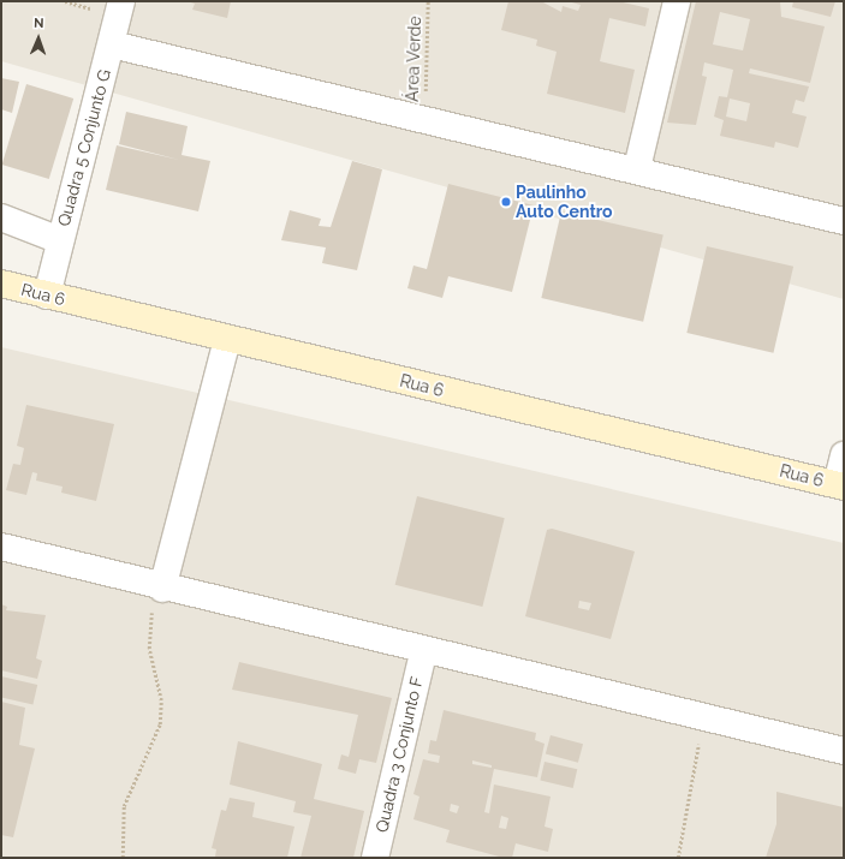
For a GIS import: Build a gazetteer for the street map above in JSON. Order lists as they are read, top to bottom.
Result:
{
  "streets": {
    "street": ["Quadra 5 Conjunto G", "Rua 6", "Quadra 3 Conjunto F"],
    "path": ["Área Verde"]
  },
  "crossings": [
    ["Quadra 5 Conjunto G", "Rua 6"]
  ],
  "places": ["Paulinho Auto Centro"],
  "north": "top"
}
